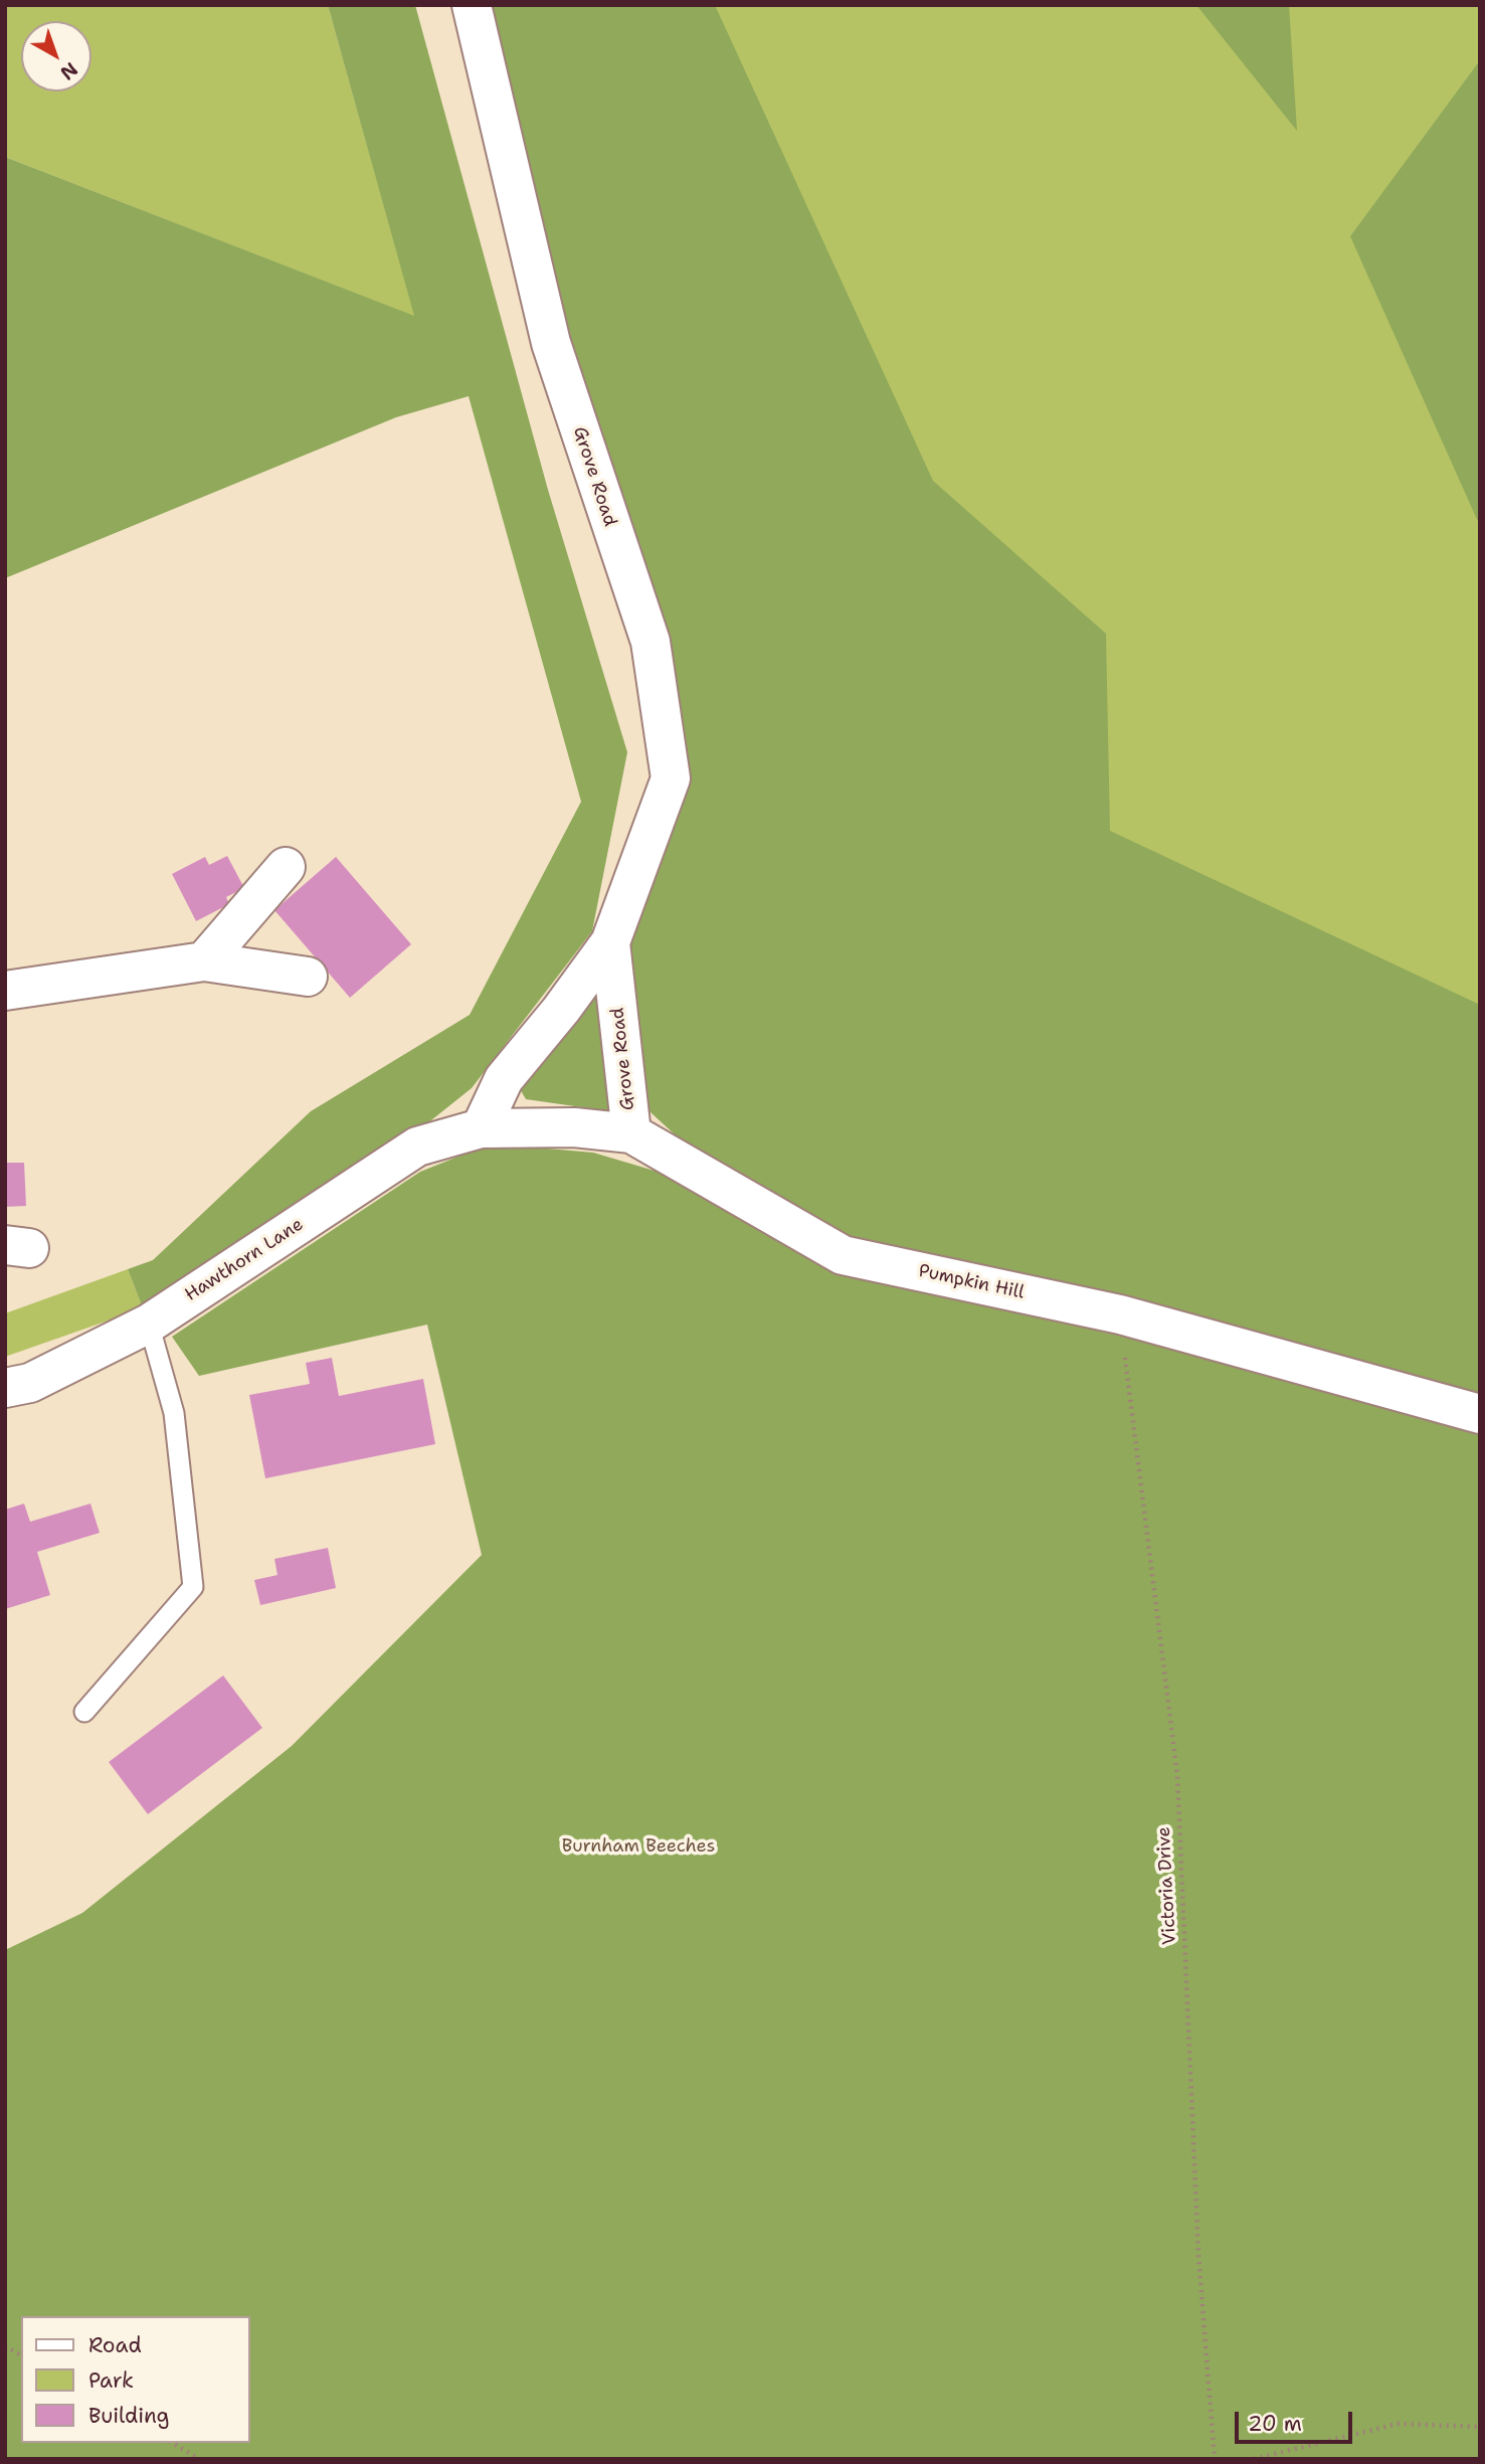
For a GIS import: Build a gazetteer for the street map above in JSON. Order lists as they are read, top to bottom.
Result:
{
  "streets": {
    "street": ["Grove Road", "Hawthorn Lane", "Pumpkin Hill"],
    "path": ["Victoria Drive"]
  },
  "crossings": [
    ["Grove Road", "Hawthorn Lane"],
    ["Grove Road", "Pumpkin Hill"],
    ["Hawthorn Lane", "Pumpkin Hill"],
    ["Pumpkin Hill", "Victoria Drive"]
  ],
  "parks": ["Burnham Beeches"],
  "legend": ["Road", "Park", "Building"],
  "scale_bar": "20 m",
  "north": "bottom right"
}
